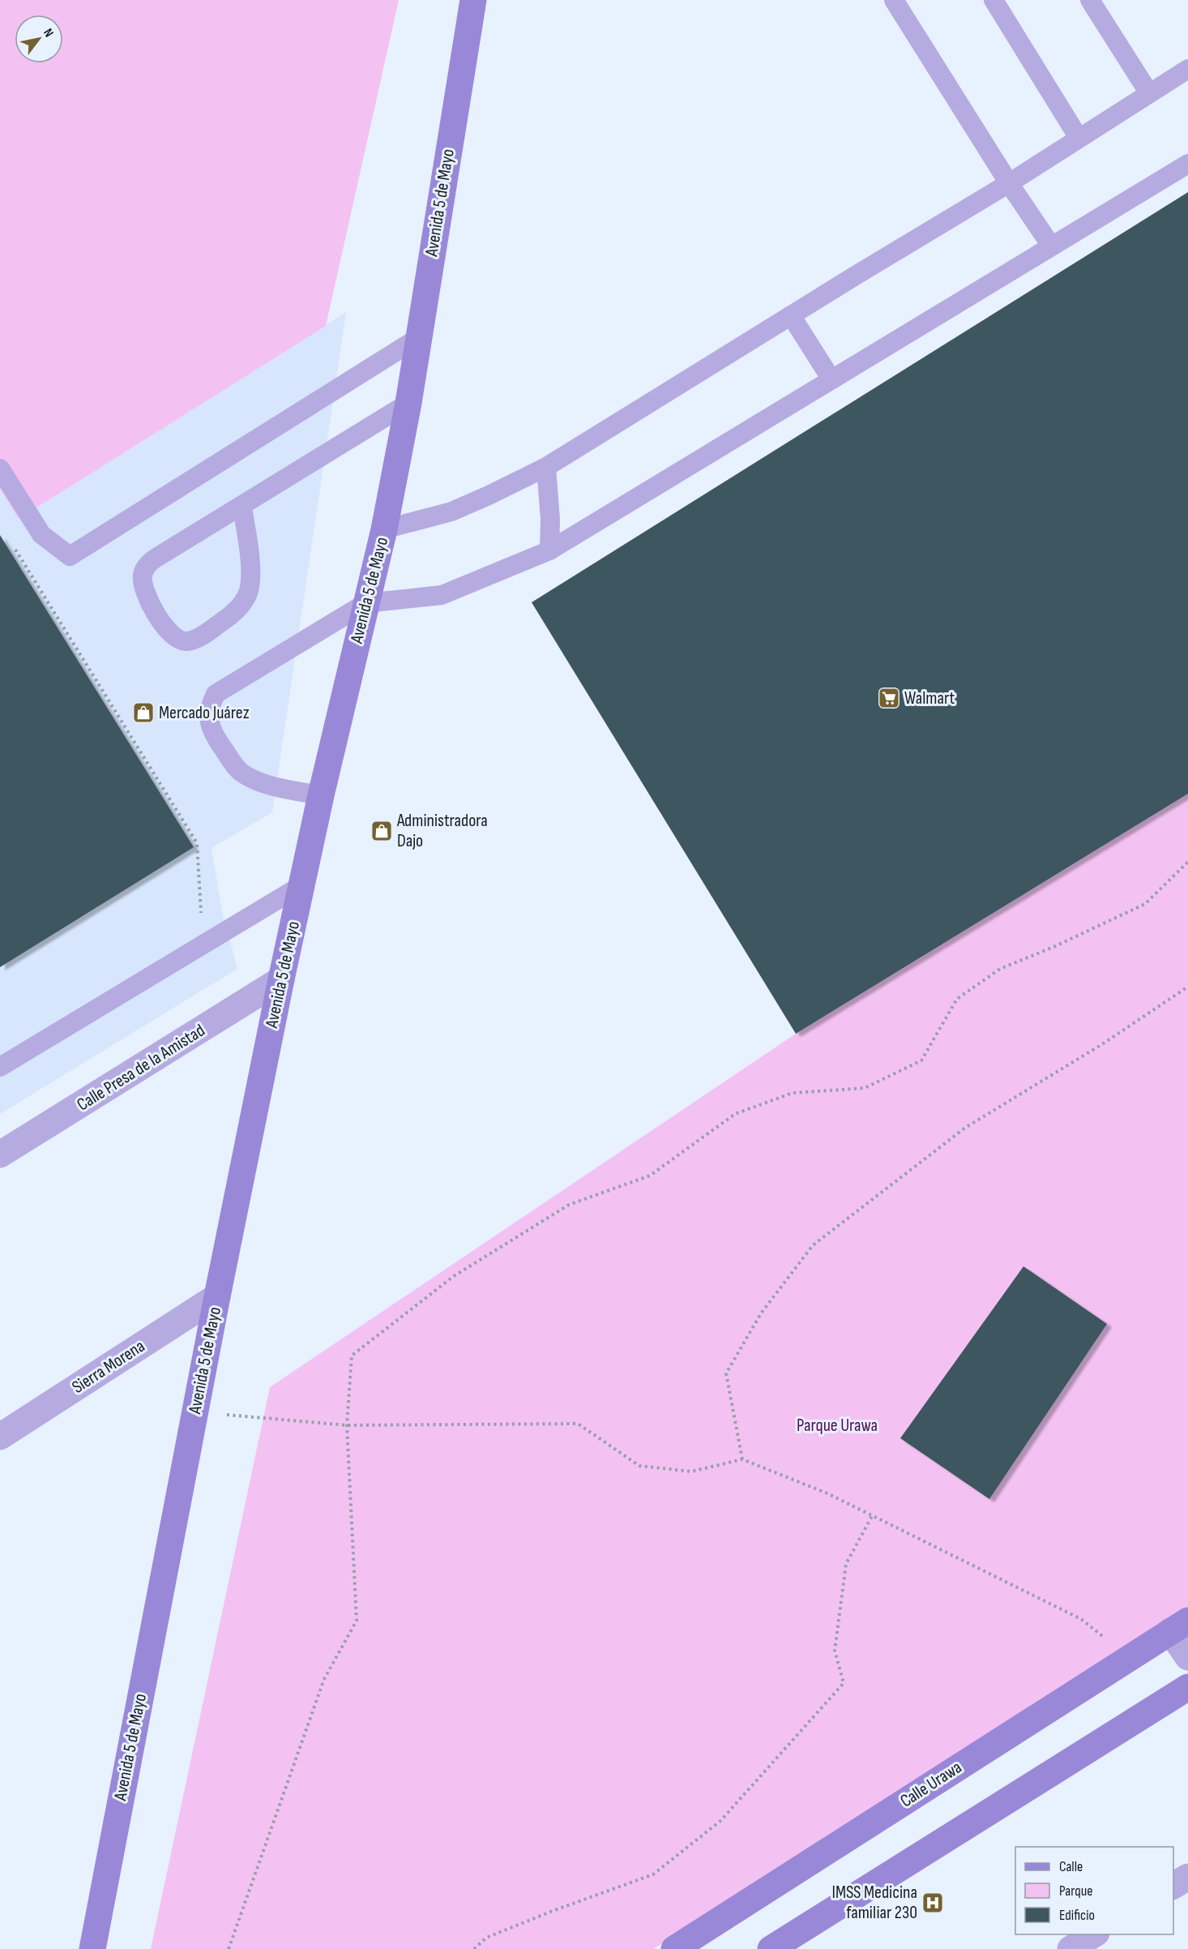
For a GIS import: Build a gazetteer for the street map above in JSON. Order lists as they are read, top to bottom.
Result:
{
  "streets": {
    "main road": ["Avenida 5 de Mayo", "Calle Urawa"],
    "street": ["Calle Presa de la Amistad", "Sierra Morena"]
  },
  "crossings": [
    ["Avenida 5 de Mayo", "Calle Presa de la Amistad"],
    ["Avenida 5 de Mayo", "Sierra Morena"]
  ],
  "parks": ["Parque Urawa"],
  "places": {
    "supermarket": ["Walmart"],
    "shop": ["Mercado Juárez", "Administradora Dajo"],
    "hospital": ["IMSS Medicina familiar 230"]
  },
  "legend": ["Calle", "Parque", "Edificio"],
  "north": "top right"
}
